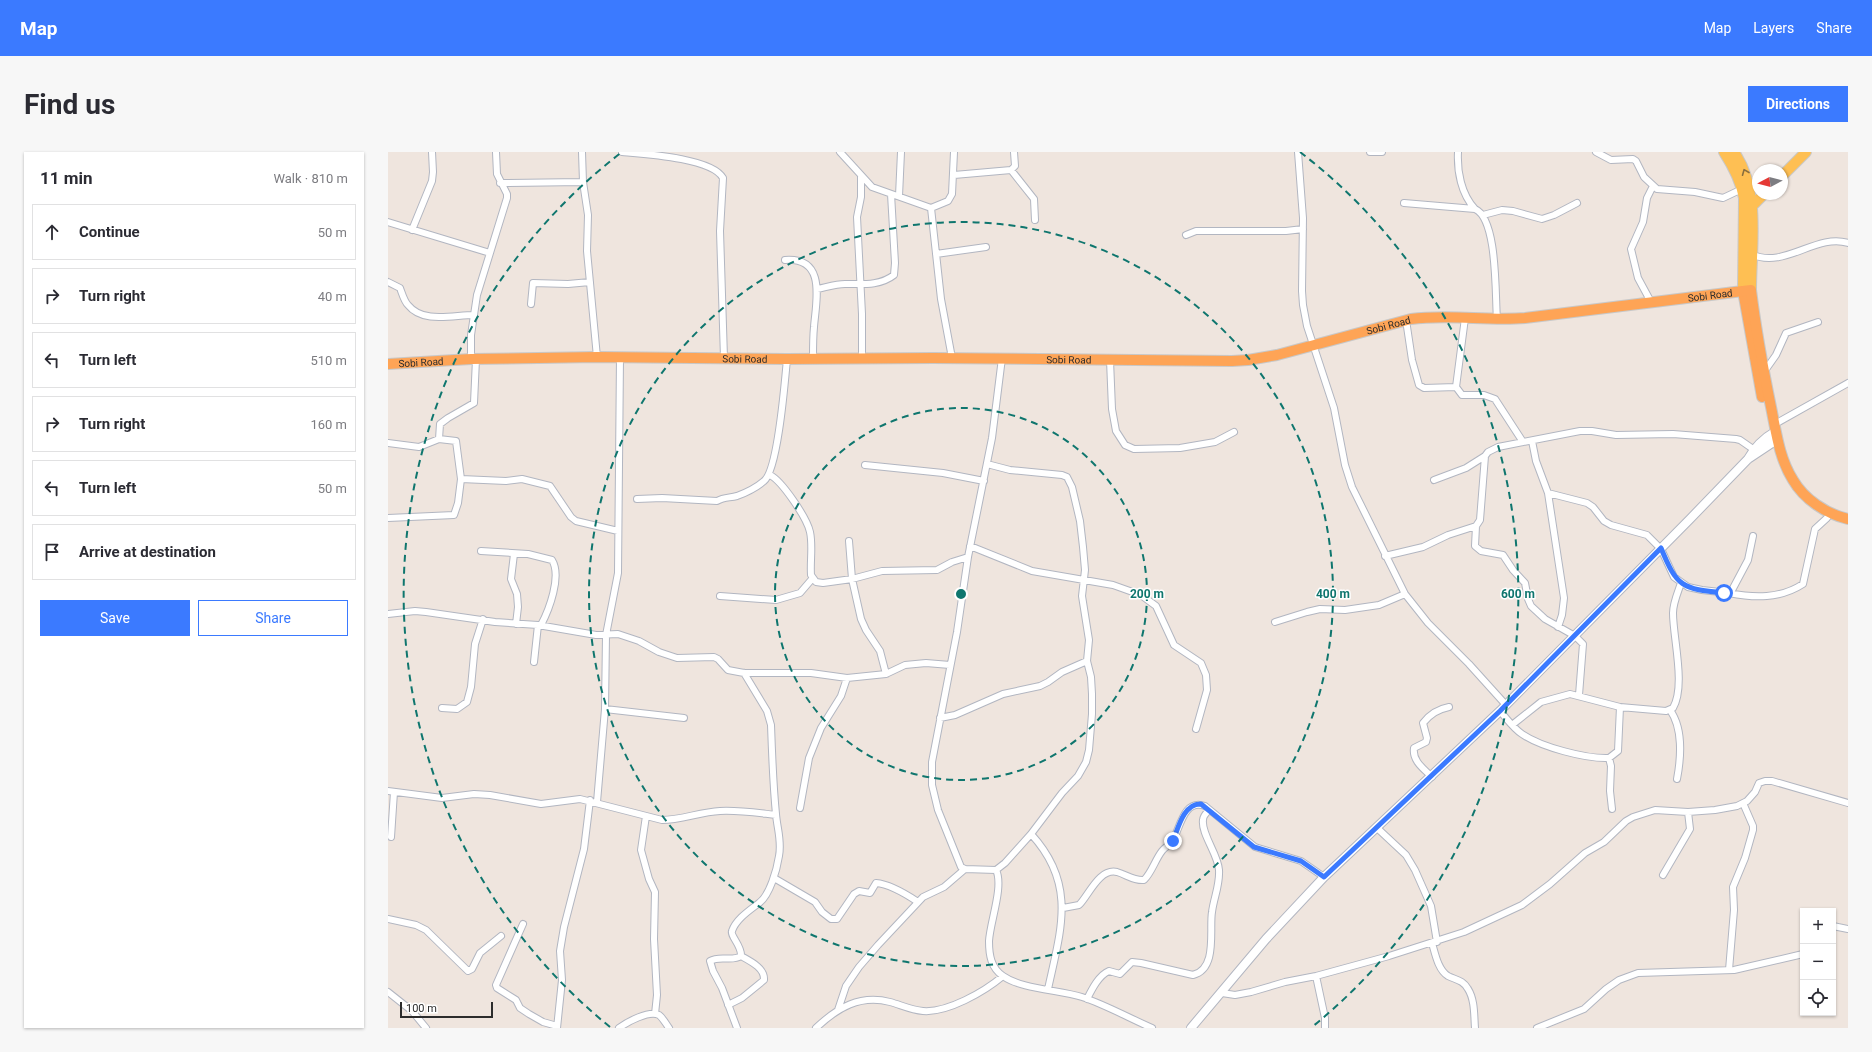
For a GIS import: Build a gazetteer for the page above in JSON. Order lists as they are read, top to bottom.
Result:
{
  "streets": {
    "highway": ["Sobi Road"]
  },
  "scale_bar": "100 m",
  "north": "left",
  "page": {
    "header": "Map",
    "nav": ["Map", "Layers", "Share"],
    "buttons": [
      "Directions",
      ["Save", "Share"]
    ],
    "title": "Find us",
    "heading": ["11 min", "Walk · 810 m"],
    "list": [
      ["Continue", "50 m"],
      ["Turn right", "40 m"],
      ["Turn left", "510 m"],
      ["Turn right", "160 m"],
      ["Turn left", "50 m"],
      "Arrive at destination"
    ],
    "map_buttons": ["+", "−"],
    "scale": "100 m"
  },
  "rings": ["200 m", "400 m", "600 m"]
}
